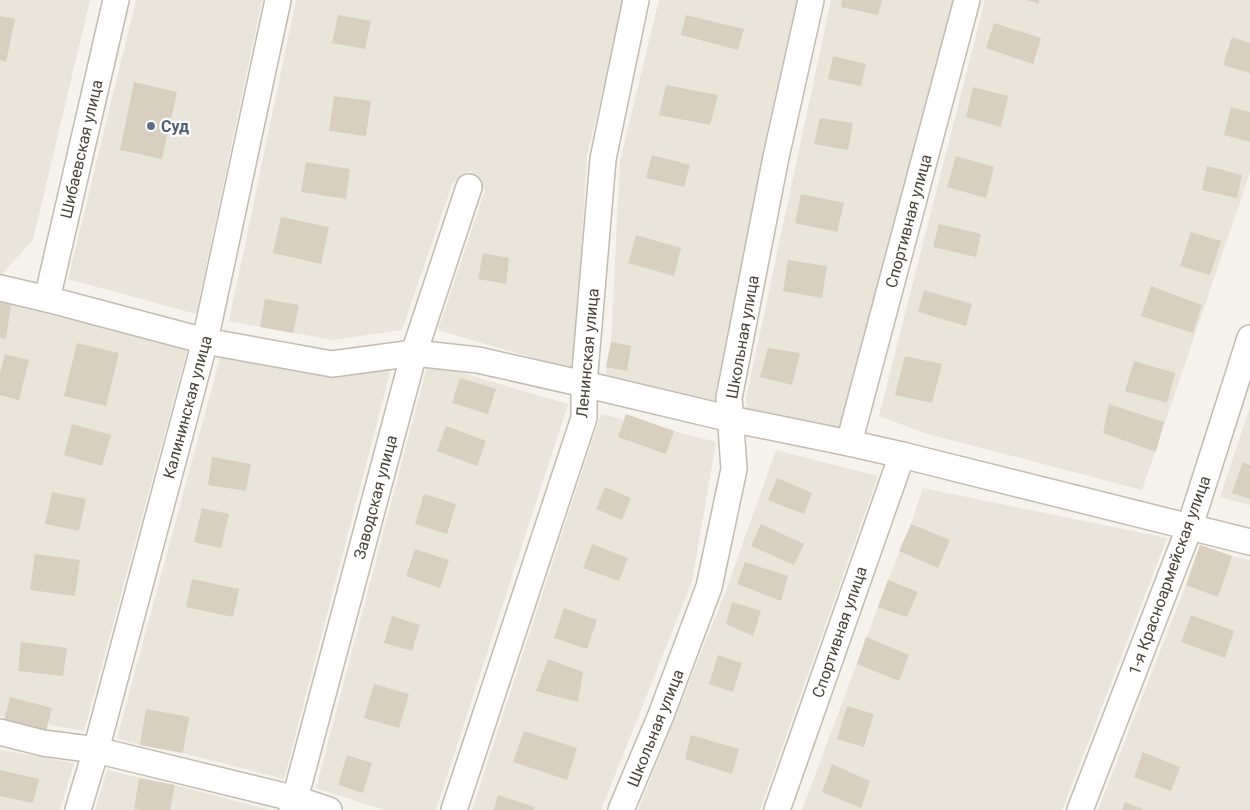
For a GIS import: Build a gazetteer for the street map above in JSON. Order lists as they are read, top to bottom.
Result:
{
  "streets": {
    "street": [
      "Шибаевская улица",
      "Спортивная улица",
      "Школьная улица",
      "Ленинская улица",
      "Калининская улица",
      "Заводская улица",
      "1-я Красноармейская улица"
    ]
  },
  "places": ["Суд"]
}
